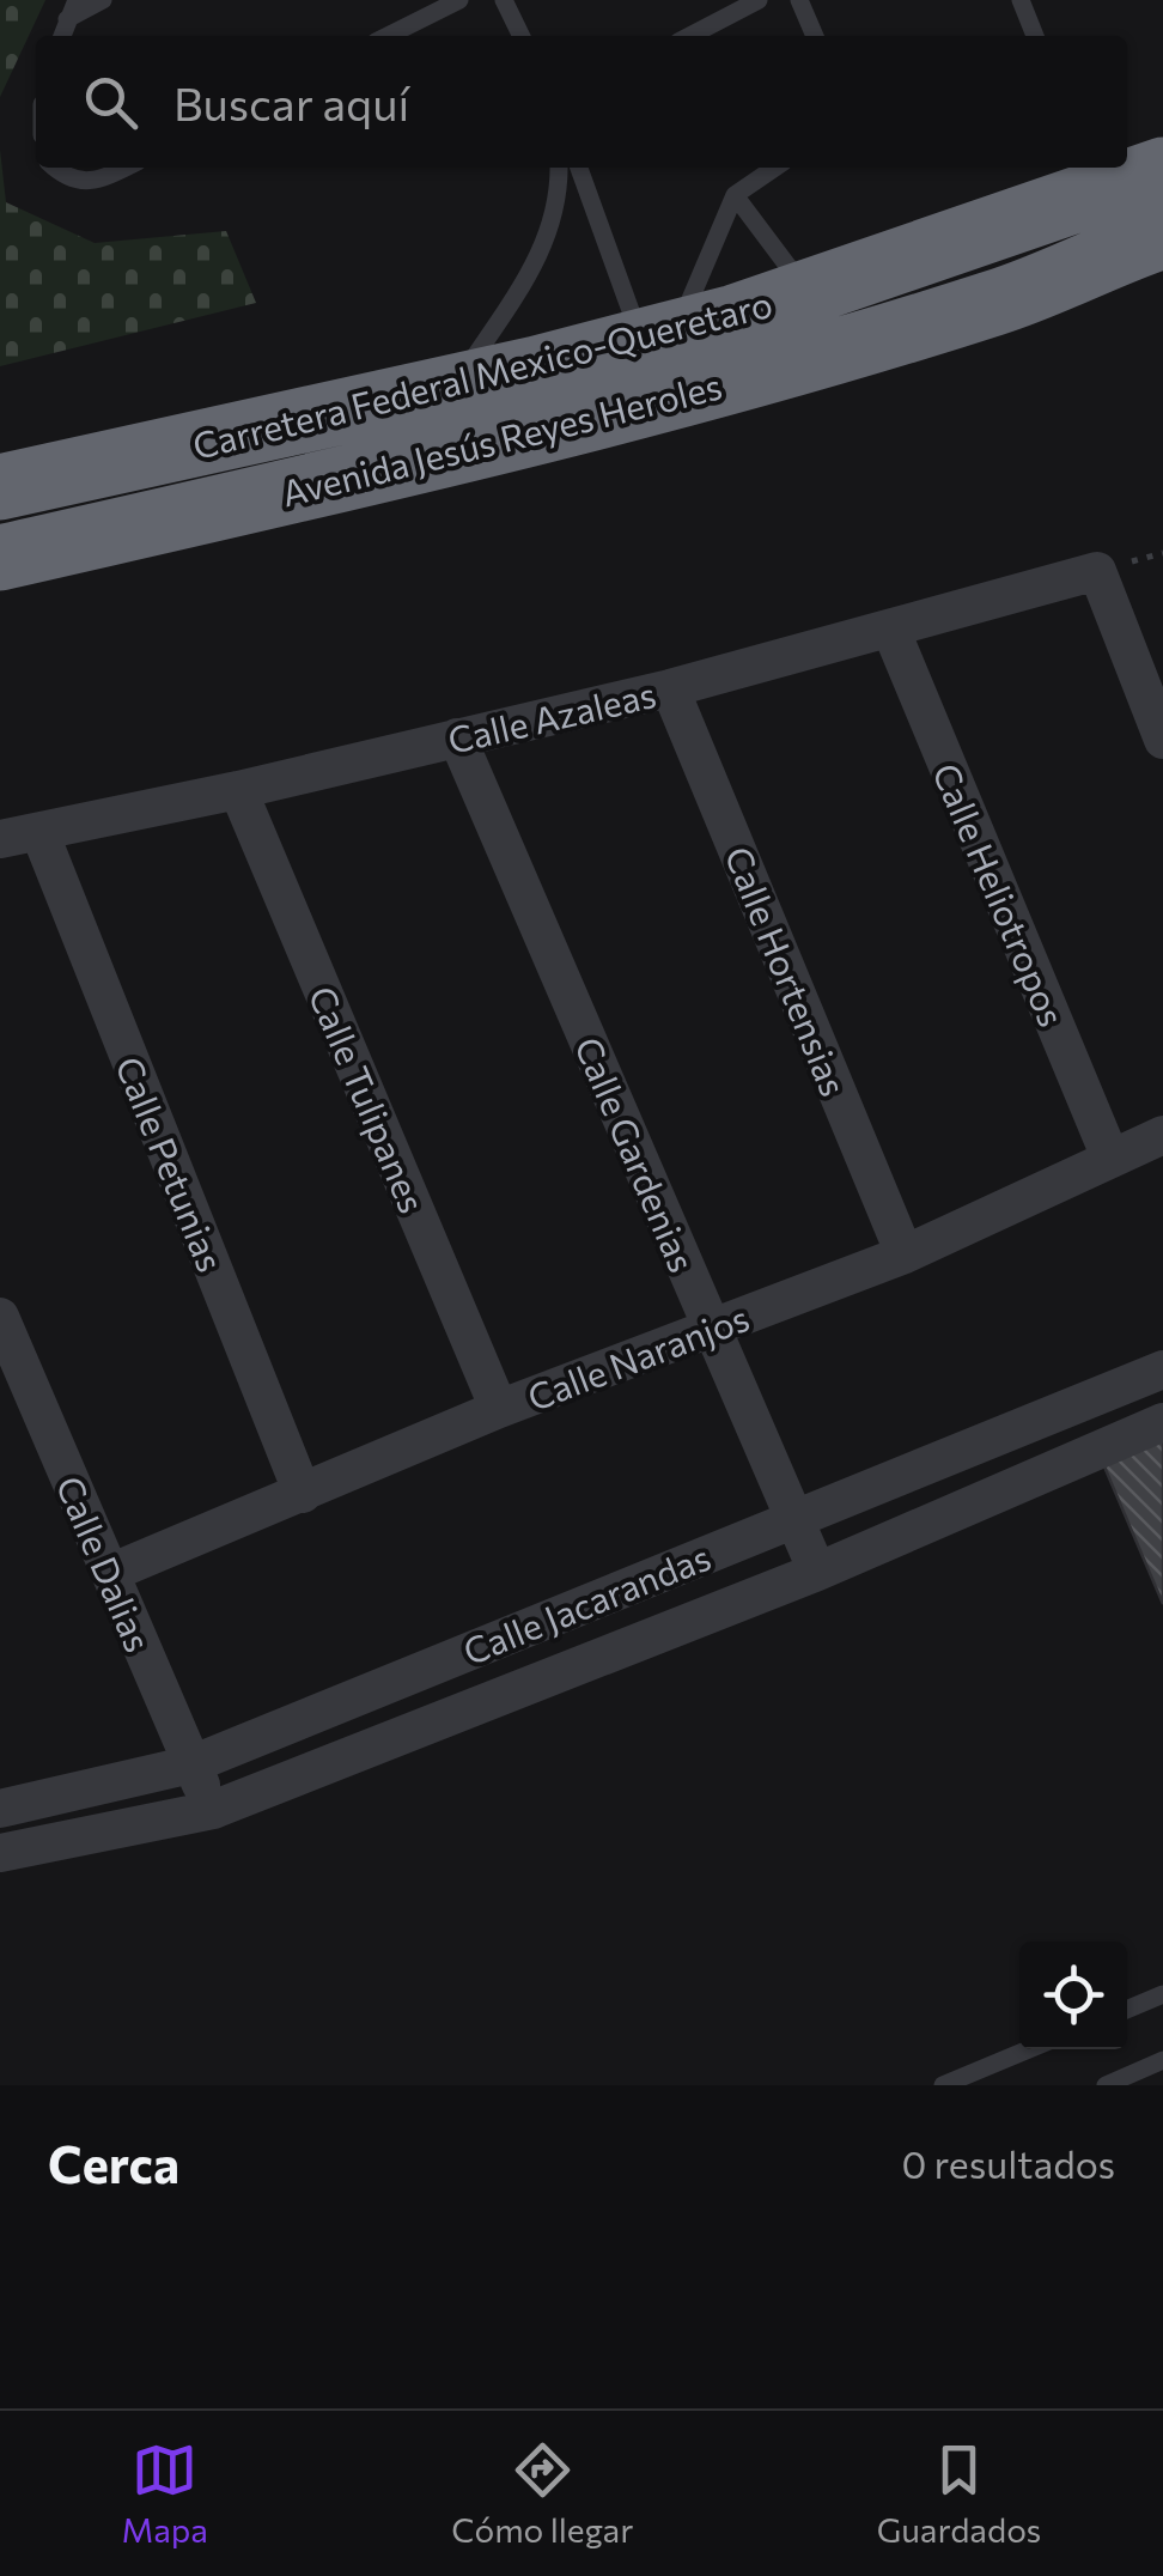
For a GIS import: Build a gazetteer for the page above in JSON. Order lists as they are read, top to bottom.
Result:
{
  "streets": {
    "highway": ["Carretera Federal Mexico-Queretaro", "Avenida Jesús Reyes Heroles"],
    "street": [
      "Calle Azaleas",
      "Calle Heliotropos",
      "Calle Hortensias",
      "Calle Tulipanes",
      "Calle Gardenias",
      "Calle Petunias",
      "Calle Naranjos",
      "Calle Dalias",
      "Calle Jacarandas"
    ]
  },
  "crossings": [
    ["Calle Azaleas", "Calle Heliotropos"],
    ["Calle Azaleas", "Calle Hortensias"],
    ["Calle Azaleas", "Calle Tulipanes"],
    ["Calle Azaleas", "Calle Gardenias"],
    ["Calle Azaleas", "Calle Petunias"],
    ["Calle Heliotropos", "Calle Naranjos"],
    ["Calle Hortensias", "Calle Naranjos"],
    ["Calle Tulipanes", "Calle Naranjos"],
    ["Calle Gardenias", "Calle Naranjos"],
    ["Calle Gardenias", "Calle Jacarandas"],
    ["Calle Petunias", "Calle Naranjos"],
    ["Calle Naranjos", "Calle Dalias"],
    ["Calle Dalias", "Calle Jacarandas"]
  ],
  "page": {
    "search": "Buscar aquí",
    "heading": ["Cerca", "0 resultados"],
    "nav": ["Mapa", "Cómo llegar", "Guardados"]
  }
}
